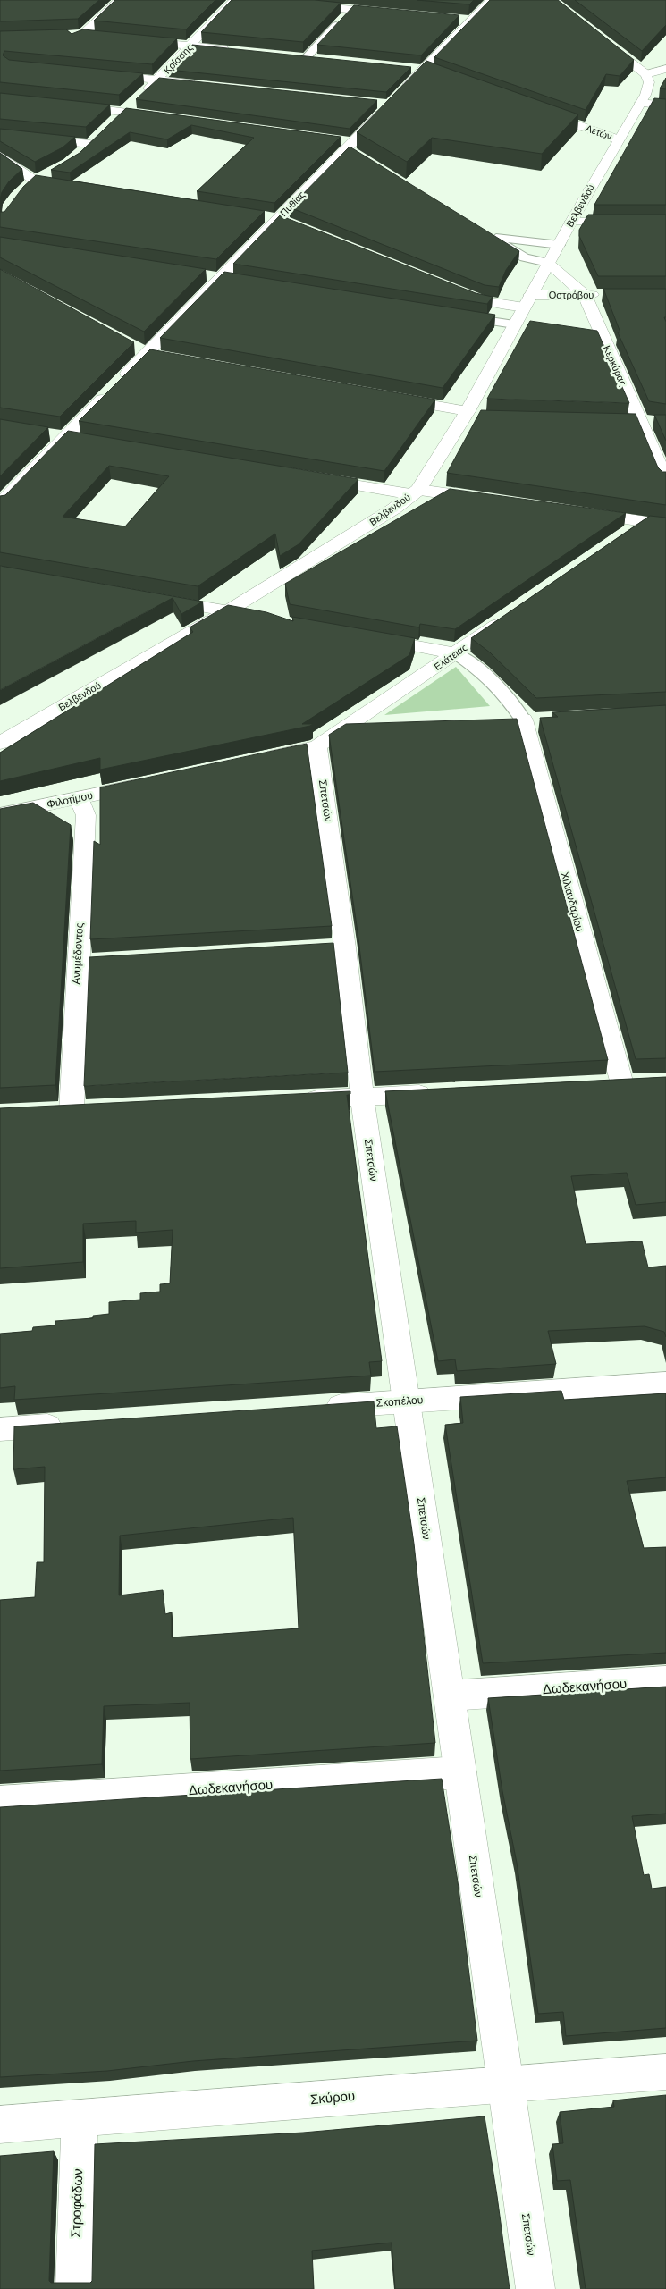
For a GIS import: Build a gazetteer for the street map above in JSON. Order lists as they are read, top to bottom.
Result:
{
  "streets": {
    "street": [
      "Κρίσσης",
      "Αετών",
      "Πυθίας",
      "Βελβενδού",
      "Οστρόβου",
      "Κερκύρας",
      "Ελάτειας",
      "Φιλοτίμου",
      "Σπετσών",
      "Χιλιανδαρίου",
      "Ανυμέδοντος",
      "Σκοπέλου",
      "Δωδεκανήσου",
      "Σκύρου",
      "Στροφάδων"
    ]
  },
  "crossings": [
    ["Αετών", "Βελβενδού"],
    ["Βελβενδού", "Οστρόβου"],
    ["Βελβενδού", "Κερκύρας"],
    ["Οστρόβου", "Κερκύρας"],
    ["Φιλοτίμου", "Ανυμέδοντος"],
    ["Σπετσών", "Σκοπέλου"],
    ["Σπετσών", "Δωδεκανήσου"],
    ["Σπετσών", "Σκύρου"],
    ["Σκύρου", "Στροφάδων"]
  ]
}
